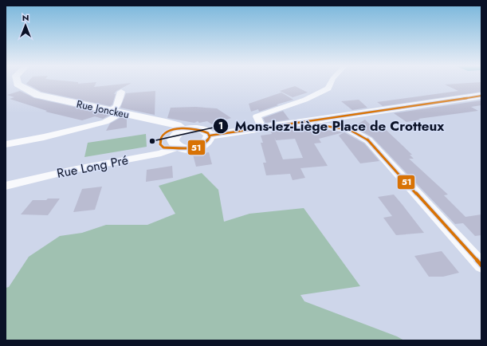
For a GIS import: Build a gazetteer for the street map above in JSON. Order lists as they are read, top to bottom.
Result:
{
  "streets": {
    "street": ["Rue Jonckeu", "Rue Long Pré"]
  },
  "places": ["Mons-lez-Liège Place de Crotteux"],
  "lines": ["transit line 51"],
  "north": "top"
}
